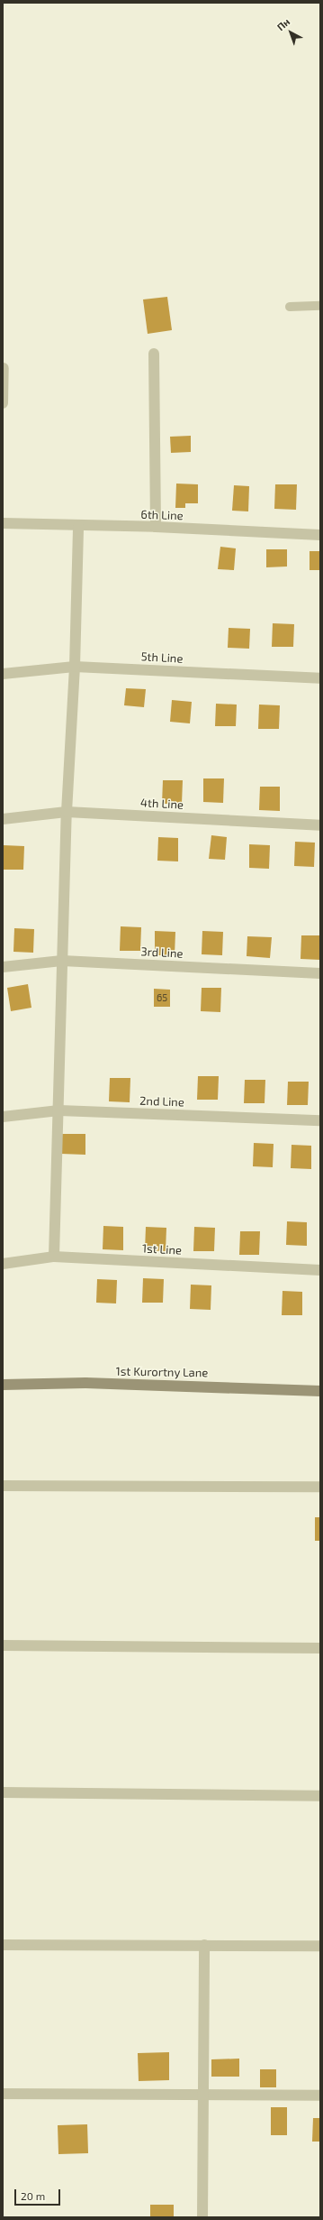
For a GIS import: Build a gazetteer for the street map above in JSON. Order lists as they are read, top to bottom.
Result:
{
  "streets": {
    "street": [
      "6th Line",
      "5th Line",
      "4th Line",
      "3rd Line",
      "2nd Line",
      "1st Line",
      "1st Kurortny Lane"
    ]
  },
  "house_numbers": ["65"],
  "scale_bar": "20 m",
  "north": "top left"
}
